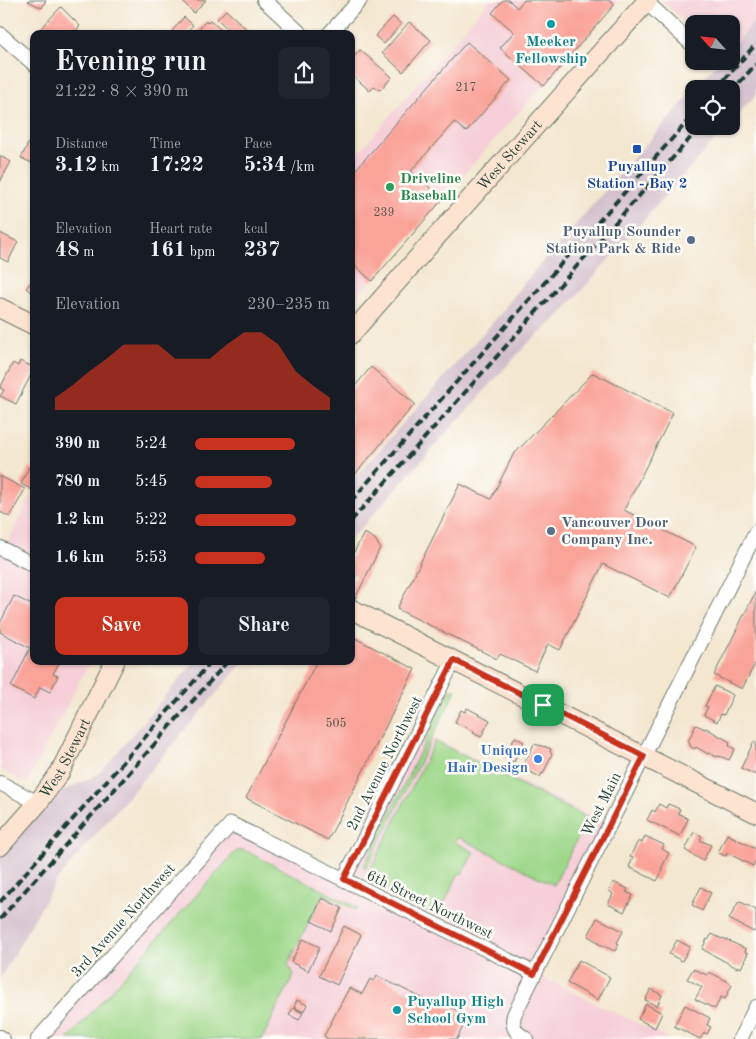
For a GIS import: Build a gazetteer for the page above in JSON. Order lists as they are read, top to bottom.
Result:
{
  "streets": {
    "street": [
      "West Stewart",
      "2nd Avenue Northwest",
      "West Main",
      "6th Street Northwest",
      "3rd Avenue Northwest"
    ]
  },
  "crossings": [
    ["2nd Avenue Northwest", "6th Street Northwest"],
    ["West Main", "6th Street Northwest"],
    ["6th Street Northwest", "3rd Avenue Northwest"]
  ],
  "places": {
    "other": [
      "Meeker Fellowship",
      "Driveline Baseball",
      "Puyallup Sounder Station Park & Ride",
      "Vancouver Door Company Inc.",
      "Unique Hair Design",
      "Puyallup High School Gym"
    ],
    "transit": ["Puyallup Station - Bay 2"]
  },
  "house_numbers": ["217", "239", "505"],
  "north": "top left",
  "page": {
    "heading": ["Evening run", "21:22 · 8 × 390 m"],
    "stats": [
      ["Distance", "3.12 km"],
      ["Time", "17:22"],
      ["Pace", "5:34 /km"],
      ["Elevation", "48 m"],
      ["Heart rate", "161 bpm"],
      ["kcal", "237"]
    ],
    "chart": ["Elevation", "230–235 m"],
    "list": [
      {
        "name": "390 m",
        "note": "5:24"
      },
      {
        "name": "780 m",
        "note": "5:45"
      },
      {
        "name": "1.2 km",
        "note": "5:22"
      },
      {
        "name": "1.6 km",
        "note": "5:53"
      }
    ],
    "buttons": ["Save", "Share"]
  }
}
